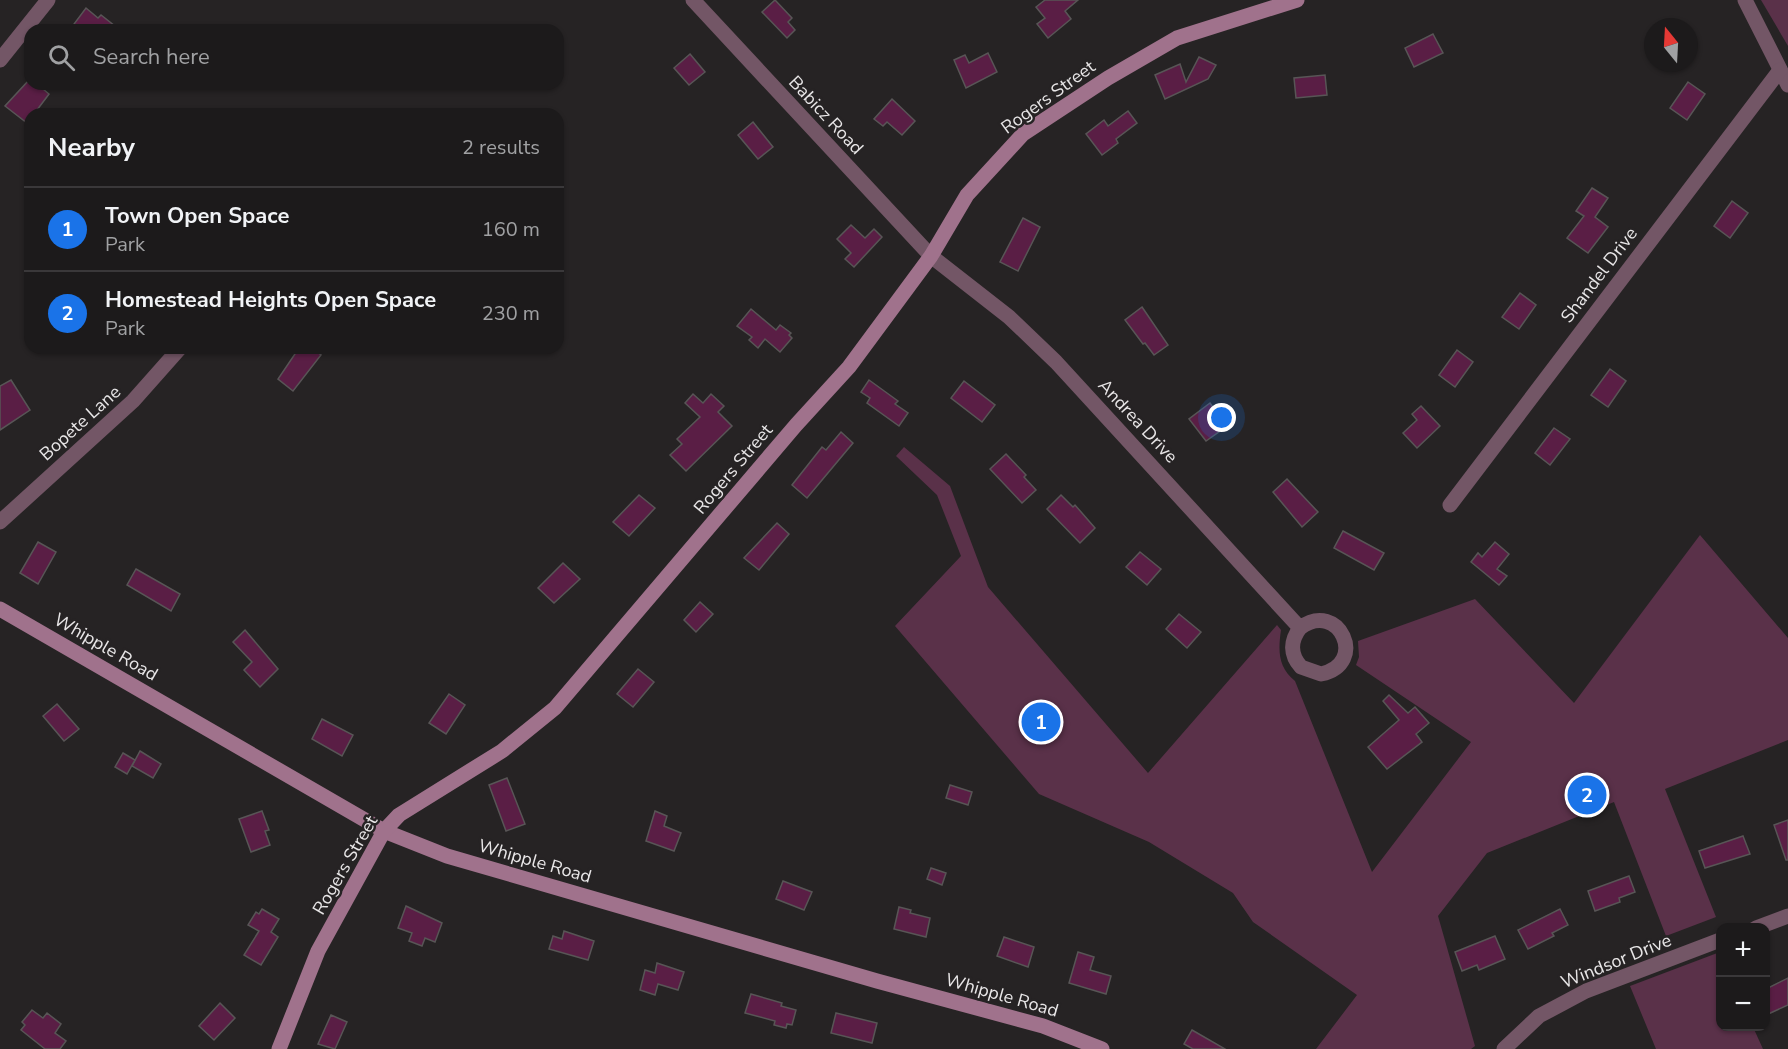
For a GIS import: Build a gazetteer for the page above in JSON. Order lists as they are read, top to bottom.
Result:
{
  "streets": {
    "street": [
      "Rogers Street",
      "Babicz Road",
      "Shandel Drive",
      "Andrea Drive",
      "Bopete Lane",
      "Whipple Road",
      "Windsor Drive"
    ]
  },
  "crossings": [
    ["Rogers Street", "Babicz Road"],
    ["Rogers Street", "Andrea Drive"],
    ["Rogers Street", "Whipple Road"],
    ["Babicz Road", "Andrea Drive"]
  ],
  "north": "top",
  "page": {
    "search": "Search here",
    "heading": ["Nearby", "2 results"],
    "list": [
      {
        "mark": "1",
        "name": "Town Open Space",
        "note": "Park",
        "value": "160 m"
      },
      {
        "mark": "2",
        "name": "Homestead Heights Open Space",
        "note": "Park",
        "value": "230 m"
      }
    ],
    "pins": ["1", "2"],
    "map_buttons": ["+", "−"]
  }
}
